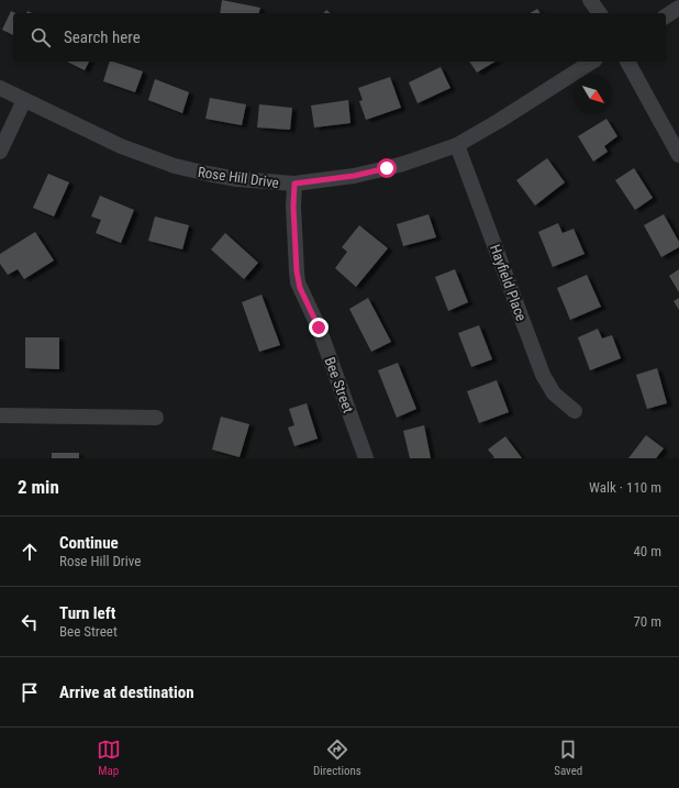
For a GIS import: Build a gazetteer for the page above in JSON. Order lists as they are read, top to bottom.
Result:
{
  "streets": {
    "street": ["Rose Hill Drive", "Hayfield Place", "Bee Street"]
  },
  "crossings": [
    ["Rose Hill Drive", "Hayfield Place"],
    ["Rose Hill Drive", "Bee Street"]
  ],
  "north": "bottom right",
  "page": {
    "search": "Search here",
    "heading": ["2 min", "Walk · 110 m"],
    "list": [
      ["Continue", "Rose Hill Drive", "40 m"],
      ["Turn left", "Bee Street", "70 m"],
      "Arrive at destination"
    ],
    "nav": ["Map", "Directions", "Saved"]
  }
}
